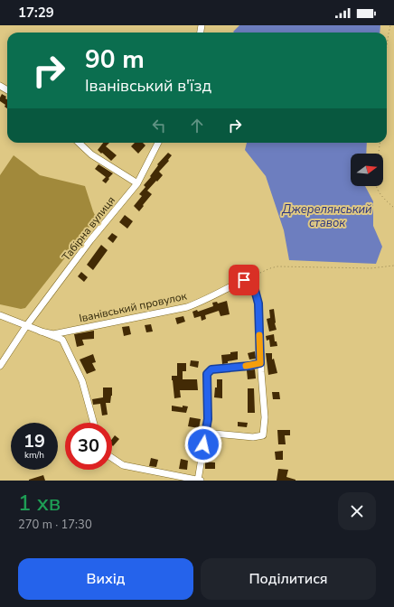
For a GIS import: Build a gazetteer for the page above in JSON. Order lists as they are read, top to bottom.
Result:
{
  "streets": {
    "street": ["Табірна вулиця", "Іванівський провулок"]
  },
  "water": ["Джерелянський ставок"],
  "north": "right",
  "page": {
    "status": "17:29",
    "turn": ["90 m", "Іванівський в'їзд"],
    "speed": "19 km/h",
    "limit": "30",
    "heading": ["1 хв", "270 m · 17:30"],
    "buttons": ["Вихід", "Поділитися"]
  }
}
